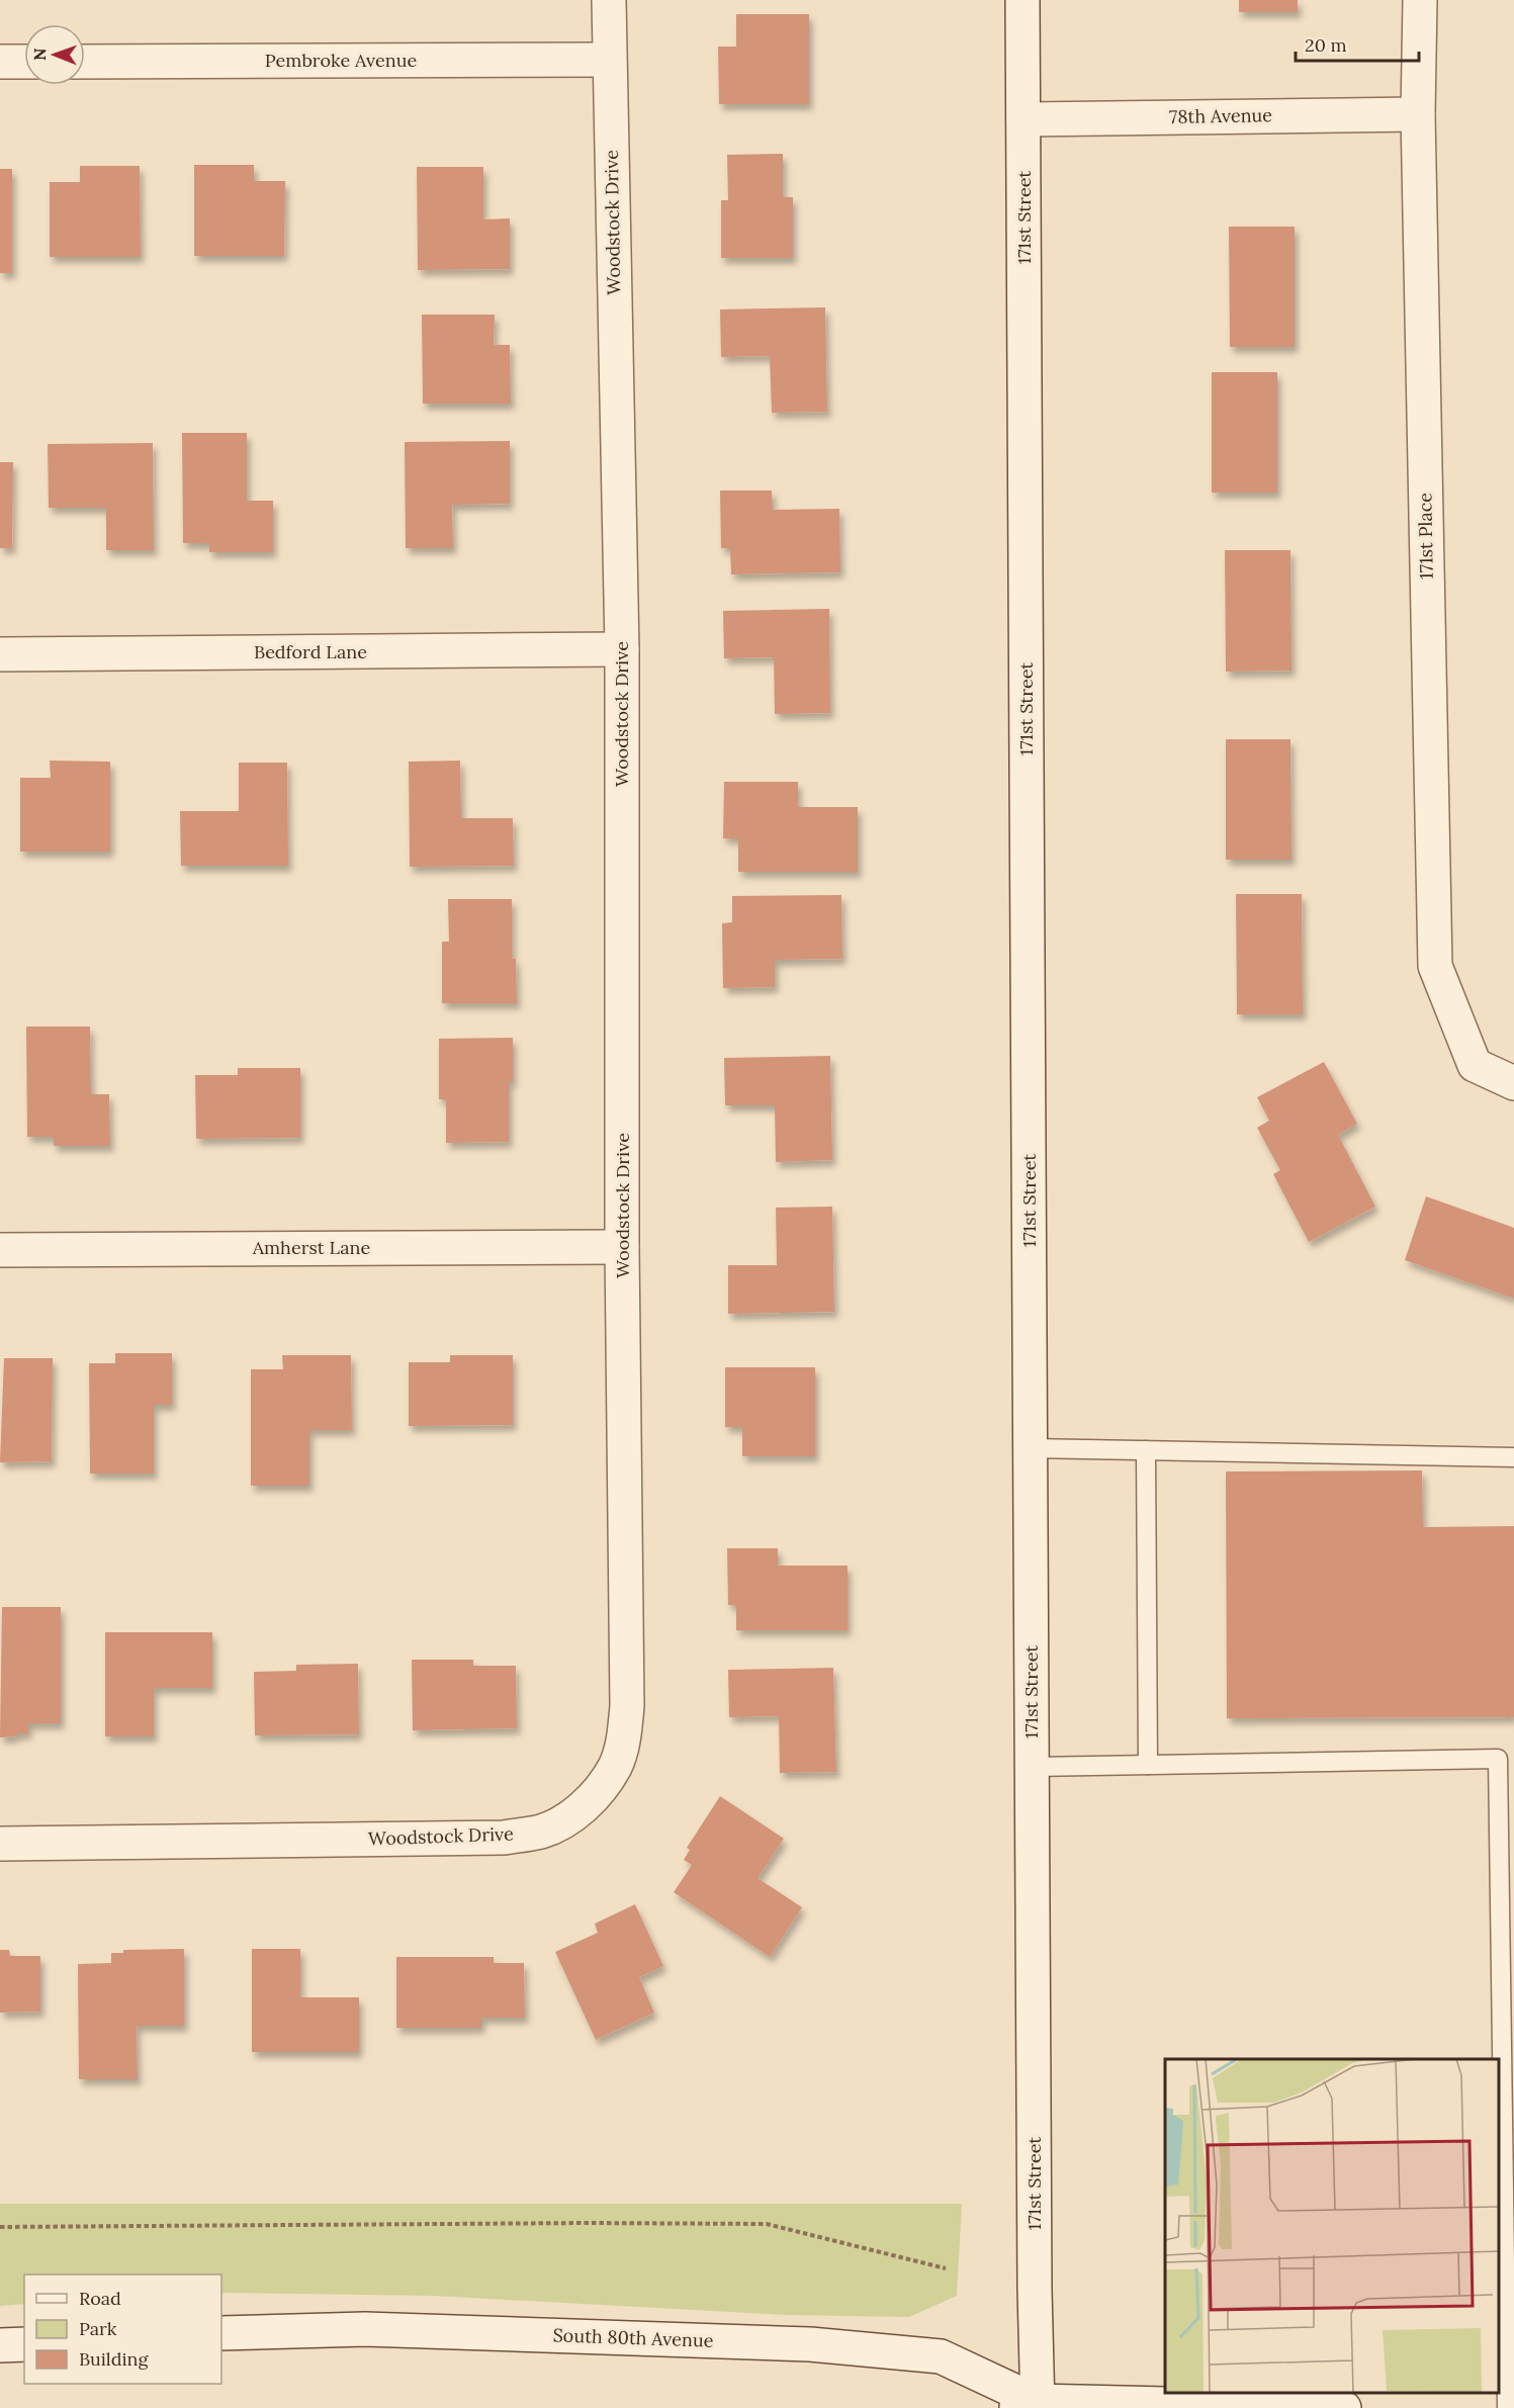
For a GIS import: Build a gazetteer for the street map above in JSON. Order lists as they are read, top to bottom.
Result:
{
  "streets": {
    "street": [
      "Pembroke Avenue",
      "78th Avenue",
      "171st Street",
      "Woodstock Drive",
      "171st Place",
      "Bedford Lane",
      "Amherst Lane",
      "South 80th Avenue"
    ]
  },
  "crossings": [
    ["Pembroke Avenue", "Woodstock Drive"],
    ["78th Avenue", "171st Street"],
    ["78th Avenue", "171st Place"],
    ["171st Street", "South 80th Avenue"],
    ["Woodstock Drive", "Bedford Lane"],
    ["Woodstock Drive", "Amherst Lane"]
  ],
  "legend": ["Road", "Park", "Building"],
  "scale_bar": "20 m",
  "north": "left"
}
